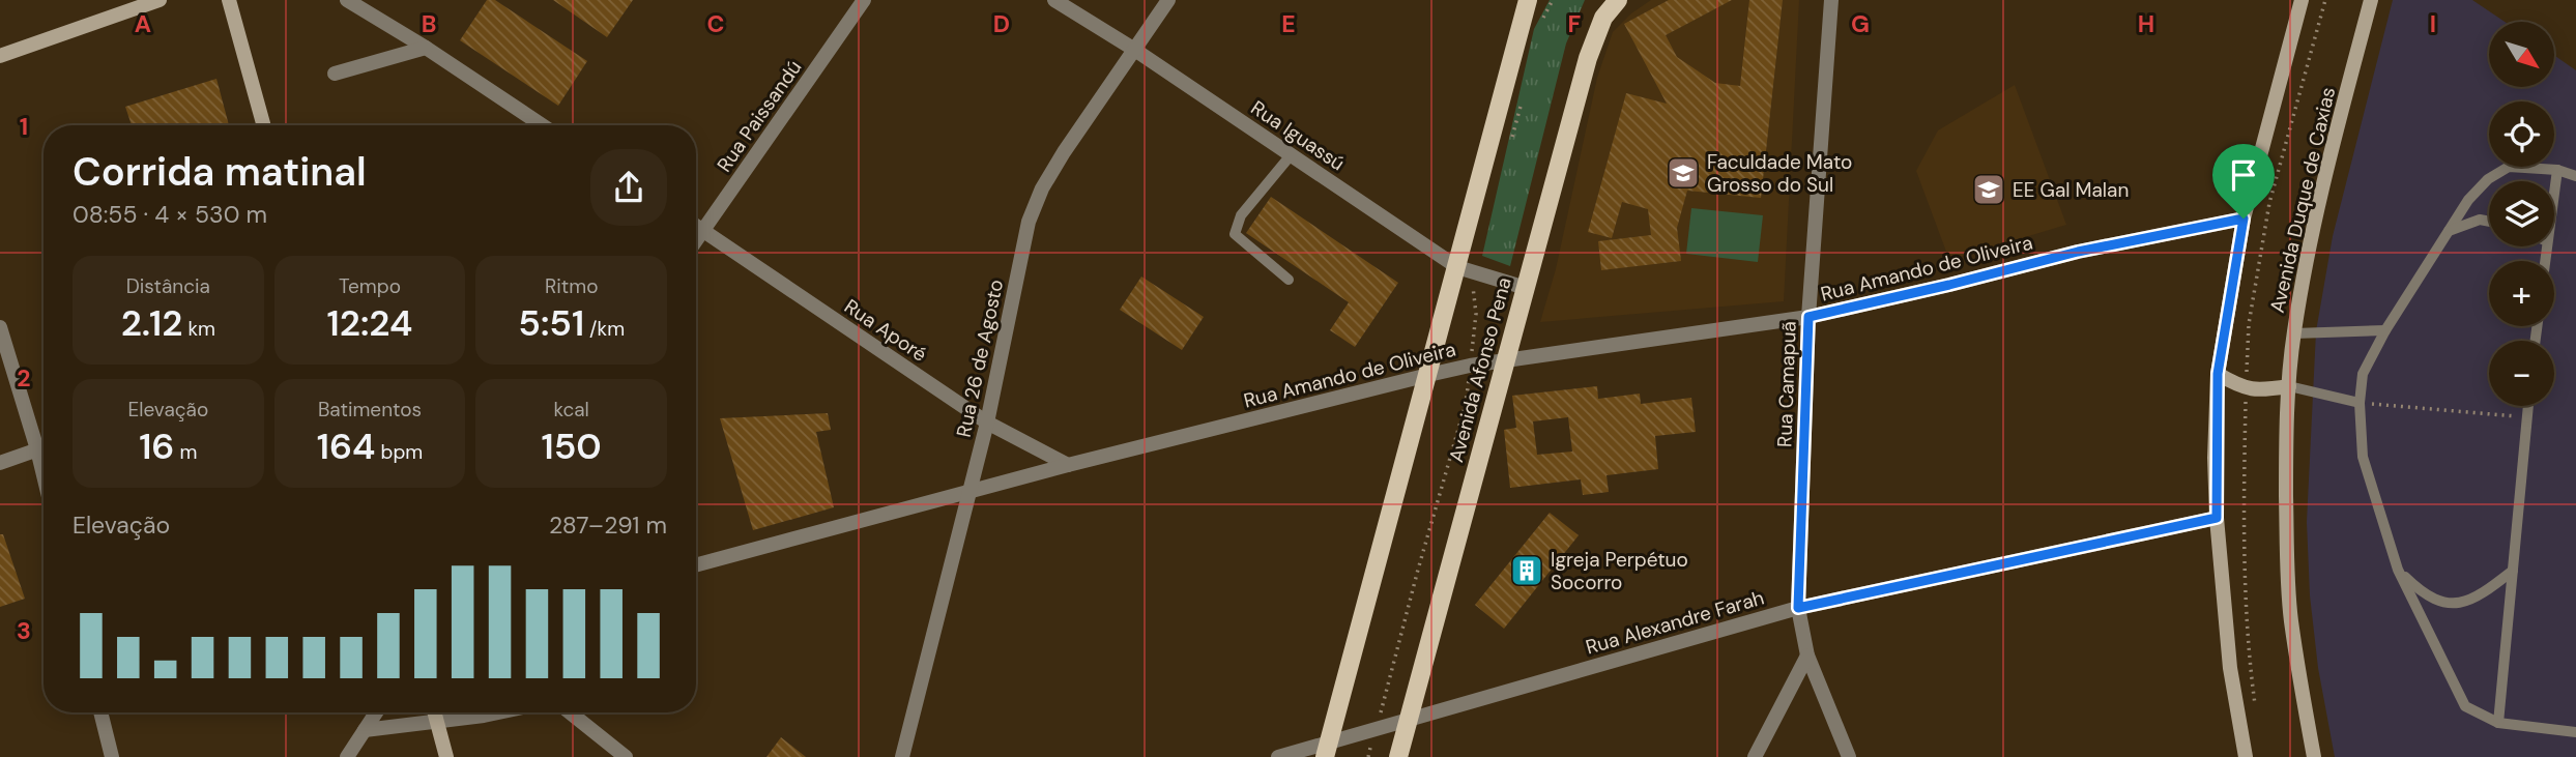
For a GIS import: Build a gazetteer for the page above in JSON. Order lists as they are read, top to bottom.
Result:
{
  "streets": {
    "main road": ["Avenida Duque de Caxias", "Avenida Afonso Pena"],
    "street": [
      "Rua Paissandú",
      "Rua Iguassú",
      "Rua Amando de Oliveira",
      "Rua Aporé",
      "Rua 26 de Agosto",
      "Rua Camapuã",
      "Rua Alexandre Farah"
    ]
  },
  "crossings": [
    ["Rua Paissandú", "Rua Aporé"],
    ["Rua Iguassú", "Rua 26 de Agosto"],
    ["Rua Iguassú", "Avenida Afonso Pena"],
    ["Rua Amando de Oliveira", "Rua Aporé"],
    ["Rua Amando de Oliveira", "Rua 26 de Agosto"],
    ["Rua Amando de Oliveira", "Avenida Afonso Pena"],
    ["Rua Amando de Oliveira", "Rua Camapuã"],
    ["Rua Aporé", "Rua 26 de Agosto"],
    ["Avenida Afonso Pena", "Rua Alexandre Farah"],
    ["Rua Camapuã", "Rua Alexandre Farah"]
  ],
  "places": {
    "school or university": ["Faculdade Mato Grosso do Sul", "EE Gal Malan"],
    "building": ["Igreja Perpétuo Socorro"]
  },
  "north": "bottom right",
  "page": {
    "map_buttons": ["+", "−"],
    "heading": ["Corrida matinal", "08:55 · 4 × 530 m"],
    "stats": [
      ["Distância", "2.12 km"],
      ["Tempo", "12:24"],
      ["Ritmo", "5:51 /km"],
      ["Elevação", "16 m"],
      ["Batimentos", "164 bpm"],
      ["kcal", "150"]
    ],
    "chart": ["Elevação", "287–291 m"]
  },
  "grid": {
    "columns": [
      "A",
      "B",
      "C",
      "D",
      "E",
      "F",
      "G",
      "H",
      "I"
    ],
    "rows": ["1", "2", "3"]
  }
}
